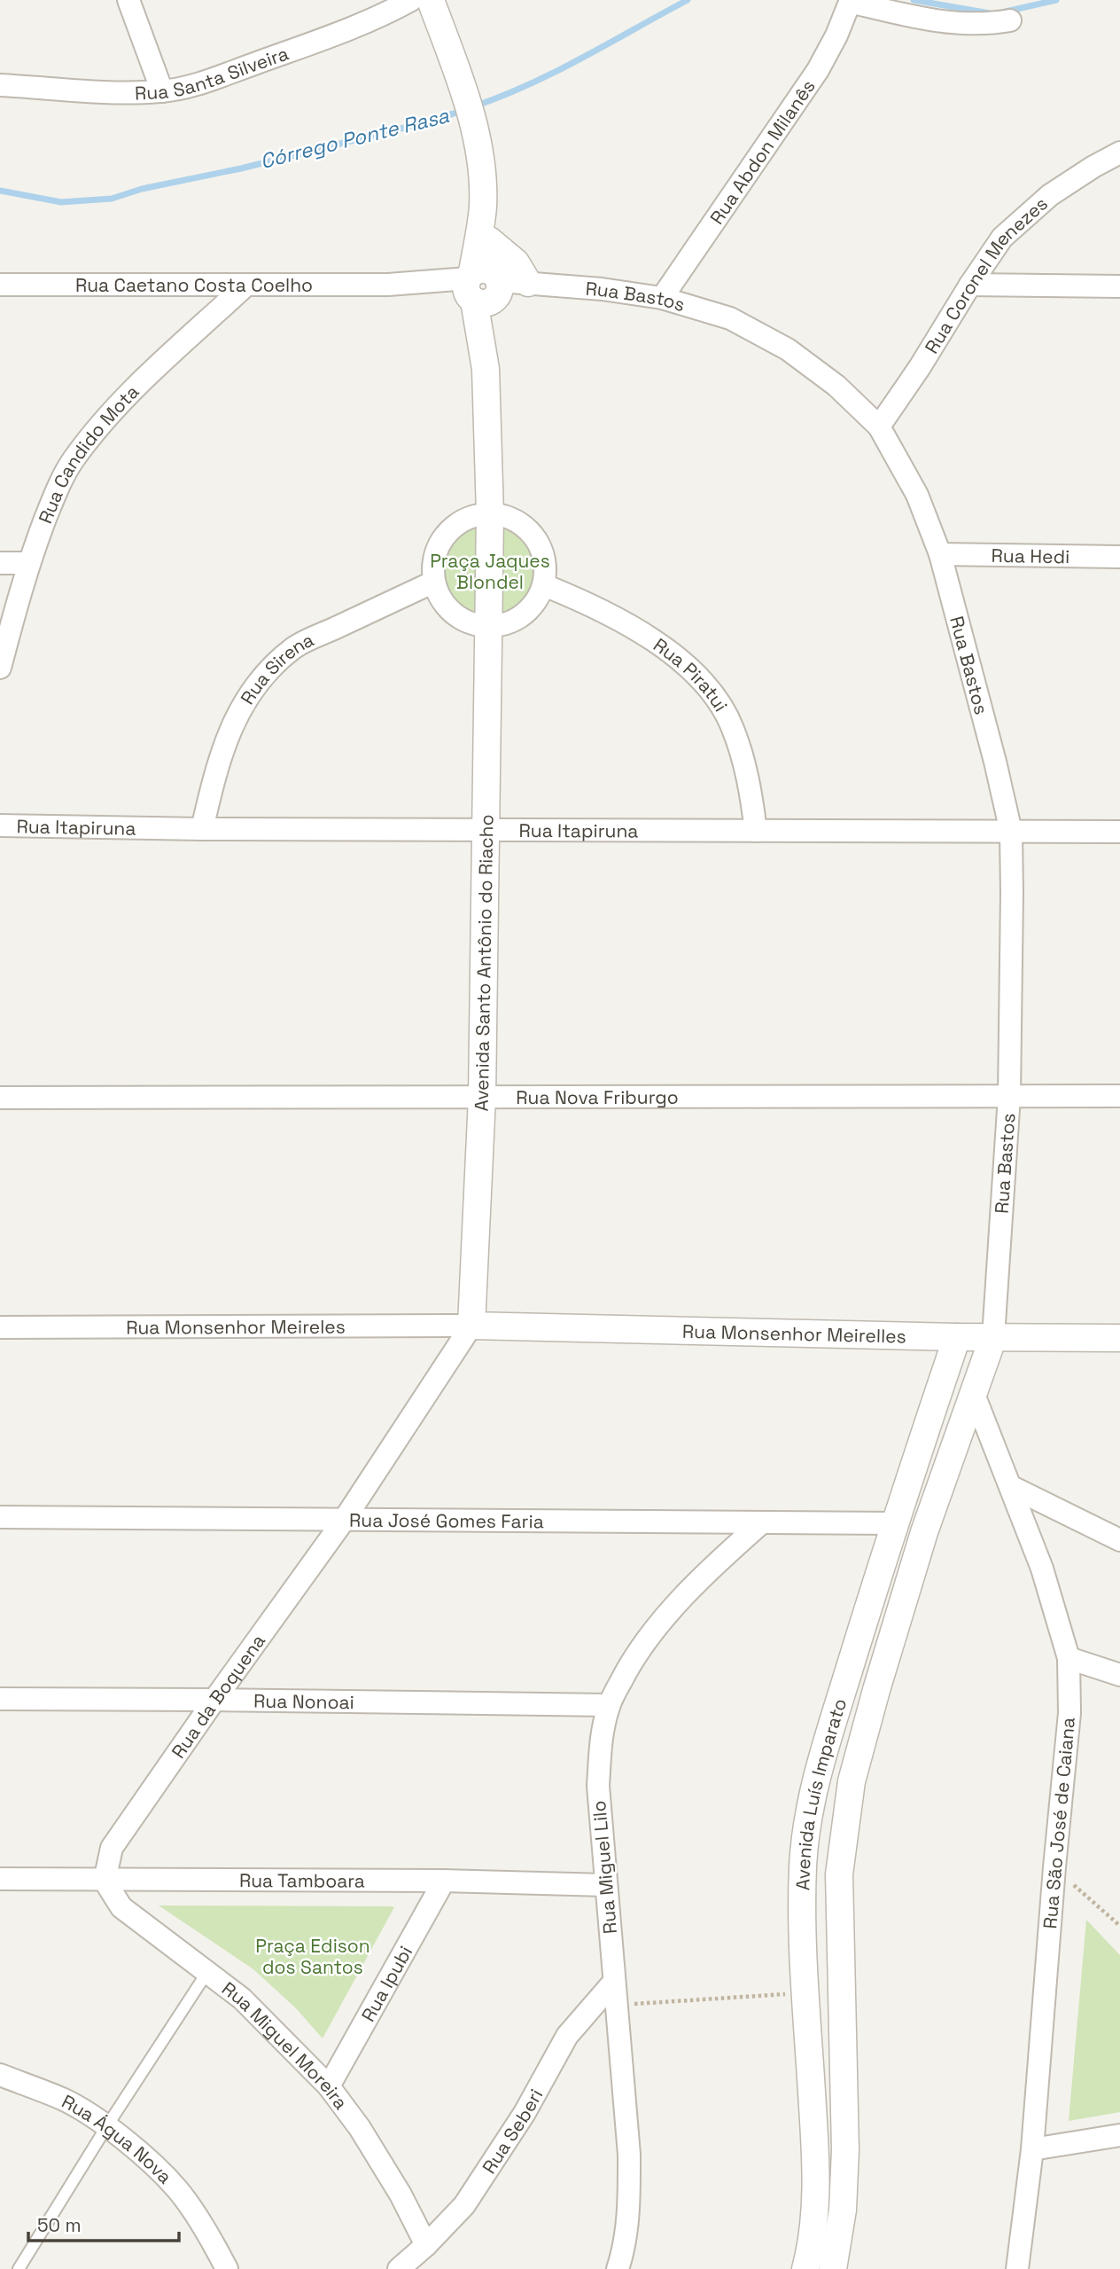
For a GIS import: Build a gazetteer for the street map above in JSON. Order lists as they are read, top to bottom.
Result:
{
  "streets": {
    "street": [
      "Rua Santa Silveira",
      "Rua Abdon Milanês",
      "Rua Coronel Menezes",
      "Rua Caetano Costa Coelho",
      "Rua Bastos",
      "Rua Candido Mota",
      "Rua Hedi",
      "Rua Sirena",
      "Rua Piratui",
      "Rua Itapiruna",
      "Avenida Santo Antônio do Riacho",
      "Rua Nova Friburgo",
      "Rua Monsenhor Meireles",
      "Rua Monsenhor Meirelles",
      "Rua José Gomes Faria",
      "Rua da Boquena",
      "Rua Nonoai",
      "Avenida Luís Imparato",
      "Rua São José de Caiana",
      "Rua Miguel Lilo",
      "Rua Tamboara",
      "Rua Ipubi",
      "Rua Miguel Moreira",
      "Rua Seberi",
      "Rua Água Nova"
    ]
  },
  "crossings": [
    ["Rua Abdon Milanês", "Rua Bastos"],
    ["Rua Coronel Menezes", "Rua Bastos"],
    ["Rua Caetano Costa Coelho", "Rua Bastos"],
    ["Rua Caetano Costa Coelho", "Rua Candido Mota"],
    ["Rua Caetano Costa Coelho", "Avenida Santo Antônio do Riacho"],
    ["Rua Bastos", "Rua Hedi"],
    ["Rua Bastos", "Rua Itapiruna"],
    ["Rua Bastos", "Avenida Santo Antônio do Riacho"],
    ["Rua Bastos", "Rua Nova Friburgo"],
    ["Rua Bastos", "Rua Monsenhor Meirelles"],
    ["Rua Bastos", "Avenida Luís Imparato"],
    ["Rua Sirena", "Rua Itapiruna"],
    ["Rua Piratui", "Rua Itapiruna"],
    ["Rua Itapiruna", "Avenida Santo Antônio do Riacho"],
    ["Avenida Santo Antônio do Riacho", "Rua Nova Friburgo"],
    ["Avenida Santo Antônio do Riacho", "Rua Monsenhor Meireles"],
    ["Avenida Santo Antônio do Riacho", "Rua Monsenhor Meirelles"],
    ["Rua Monsenhor Meireles", "Rua Monsenhor Meirelles"],
    ["Rua Monsenhor Meirelles", "Avenida Luís Imparato"],
    ["Rua José Gomes Faria", "Rua da Boquena"],
    ["Rua José Gomes Faria", "Avenida Luís Imparato"],
    ["Rua José Gomes Faria", "Rua Miguel Lilo"],
    ["Rua da Boquena", "Rua Nonoai"],
    ["Rua da Boquena", "Rua Tamboara"],
    ["Rua da Boquena", "Rua Miguel Moreira"],
    ["Rua Nonoai", "Rua Miguel Lilo"],
    ["Avenida Luís Imparato", "Rua São José de Caiana"],
    ["Rua Miguel Lilo", "Rua Tamboara"],
    ["Rua Miguel Lilo", "Rua Seberi"],
    ["Rua Tamboara", "Rua Ipubi"],
    ["Rua Tamboara", "Rua Miguel Moreira"],
    ["Rua Ipubi", "Rua Miguel Moreira"],
    ["Rua Miguel Moreira", "Rua Seberi"]
  ],
  "water": ["Córrego Ponte Rasa"],
  "parks": ["Praça Jaques Blondel", "Praça Edison dos Santos"],
  "scale_bar": "50 m"
}
